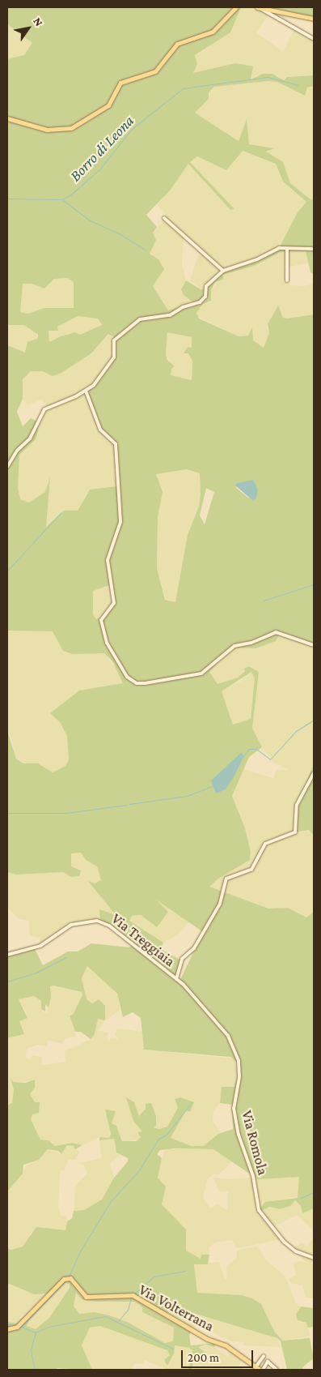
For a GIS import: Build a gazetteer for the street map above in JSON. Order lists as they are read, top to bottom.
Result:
{
  "streets": {
    "main road": ["Via Volterrana"],
    "street": ["Via Treggiaia", "Via Romola"]
  },
  "crossings": [
    ["Via Treggiaia", "Via Romola"]
  ],
  "water": ["Borro di Leona"],
  "scale_bar": "200 m",
  "north": "top right"
}
